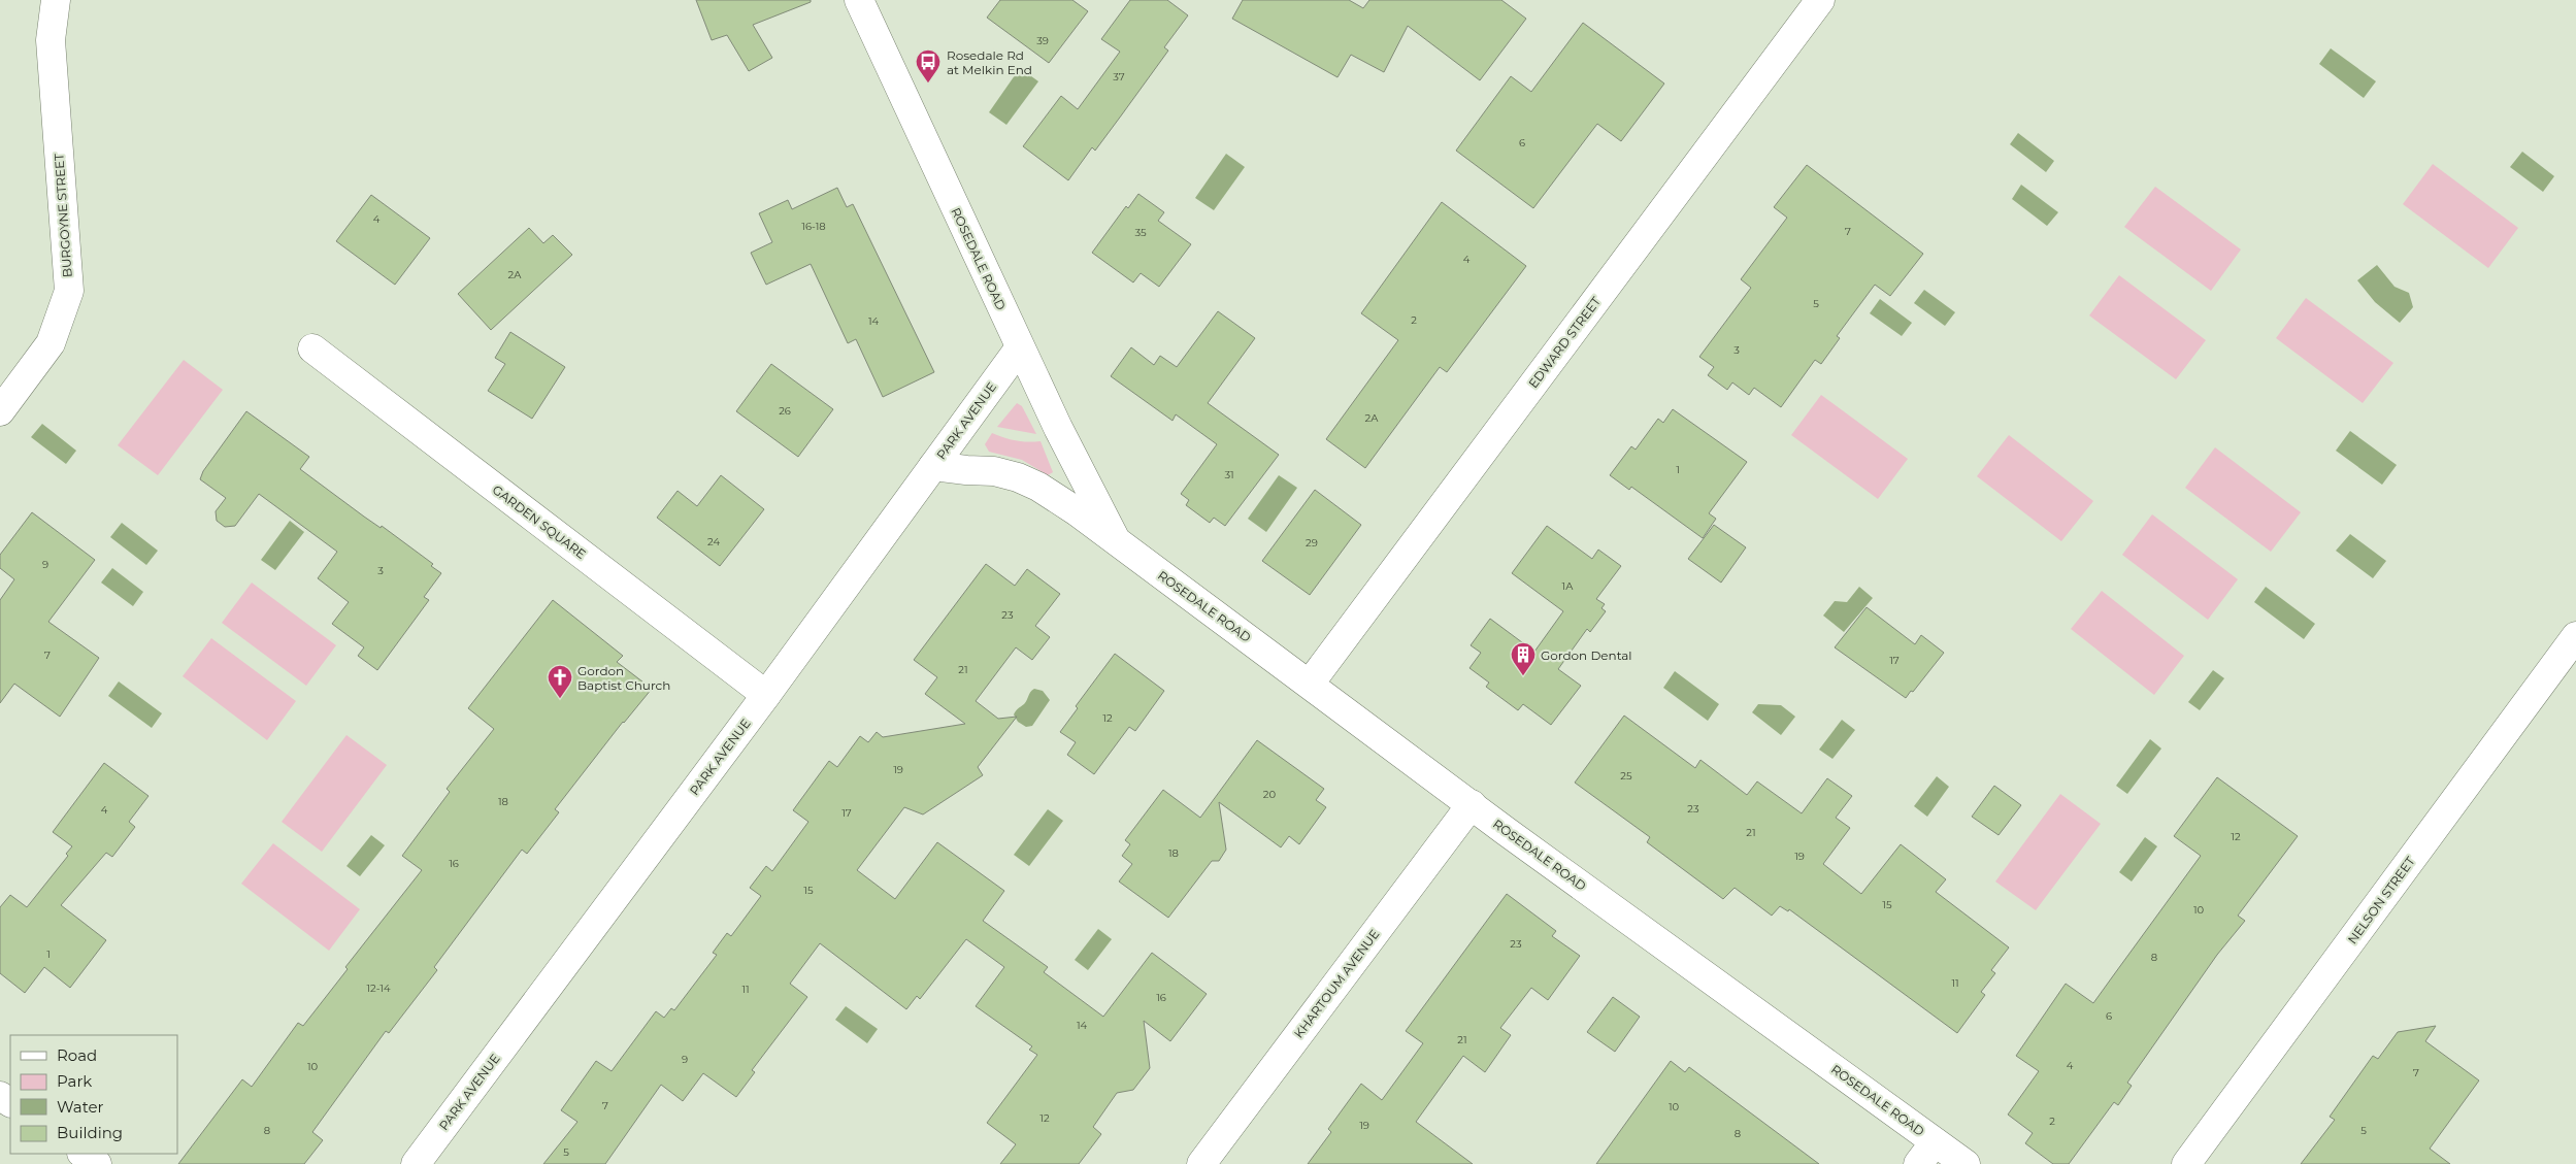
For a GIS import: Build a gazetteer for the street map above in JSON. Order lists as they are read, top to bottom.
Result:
{
  "streets": {
    "street": [
      "BURGOYNE STREET",
      "ROSEDALE ROAD",
      "EDWARD STREET",
      "PARK AVENUE",
      "GARDEN SQUARE",
      "NELSON STREET",
      "KHARTOUM AVENUE"
    ]
  },
  "crossings": [
    ["ROSEDALE ROAD", "EDWARD STREET"],
    ["ROSEDALE ROAD", "PARK AVENUE"],
    ["ROSEDALE ROAD", "KHARTOUM AVENUE"],
    ["PARK AVENUE", "GARDEN SQUARE"]
  ],
  "places": {
    "bus stop": ["Rosedale Rd at Melkin End"],
    "building": ["Gordon Dental"],
    "church": ["Gordon Baptist Church"]
  },
  "house_numbers": [
    "39",
    "37",
    "6",
    "4",
    "16-18",
    "7",
    "35",
    "4",
    "2A",
    "5",
    "2",
    "14",
    "3",
    "26",
    "2A",
    "1",
    "31",
    "24",
    "29",
    "9",
    "3",
    "1A",
    "23",
    "7",
    "17",
    "21",
    "12",
    "19",
    "25",
    "20",
    "18",
    "23",
    "4",
    "17",
    "21",
    "12",
    "18",
    "19",
    "16",
    "15",
    "15",
    "10",
    "23",
    "1",
    "8",
    "11",
    "12-14",
    "11",
    "16",
    "6",
    "14",
    "21",
    "9",
    "4",
    "10",
    "7",
    "7",
    "10",
    "12",
    "2",
    "19",
    "8",
    "5",
    "8",
    "5"
  ],
  "legend": [
    "Road",
    "Park",
    "Water",
    "Building"
  ]
}
